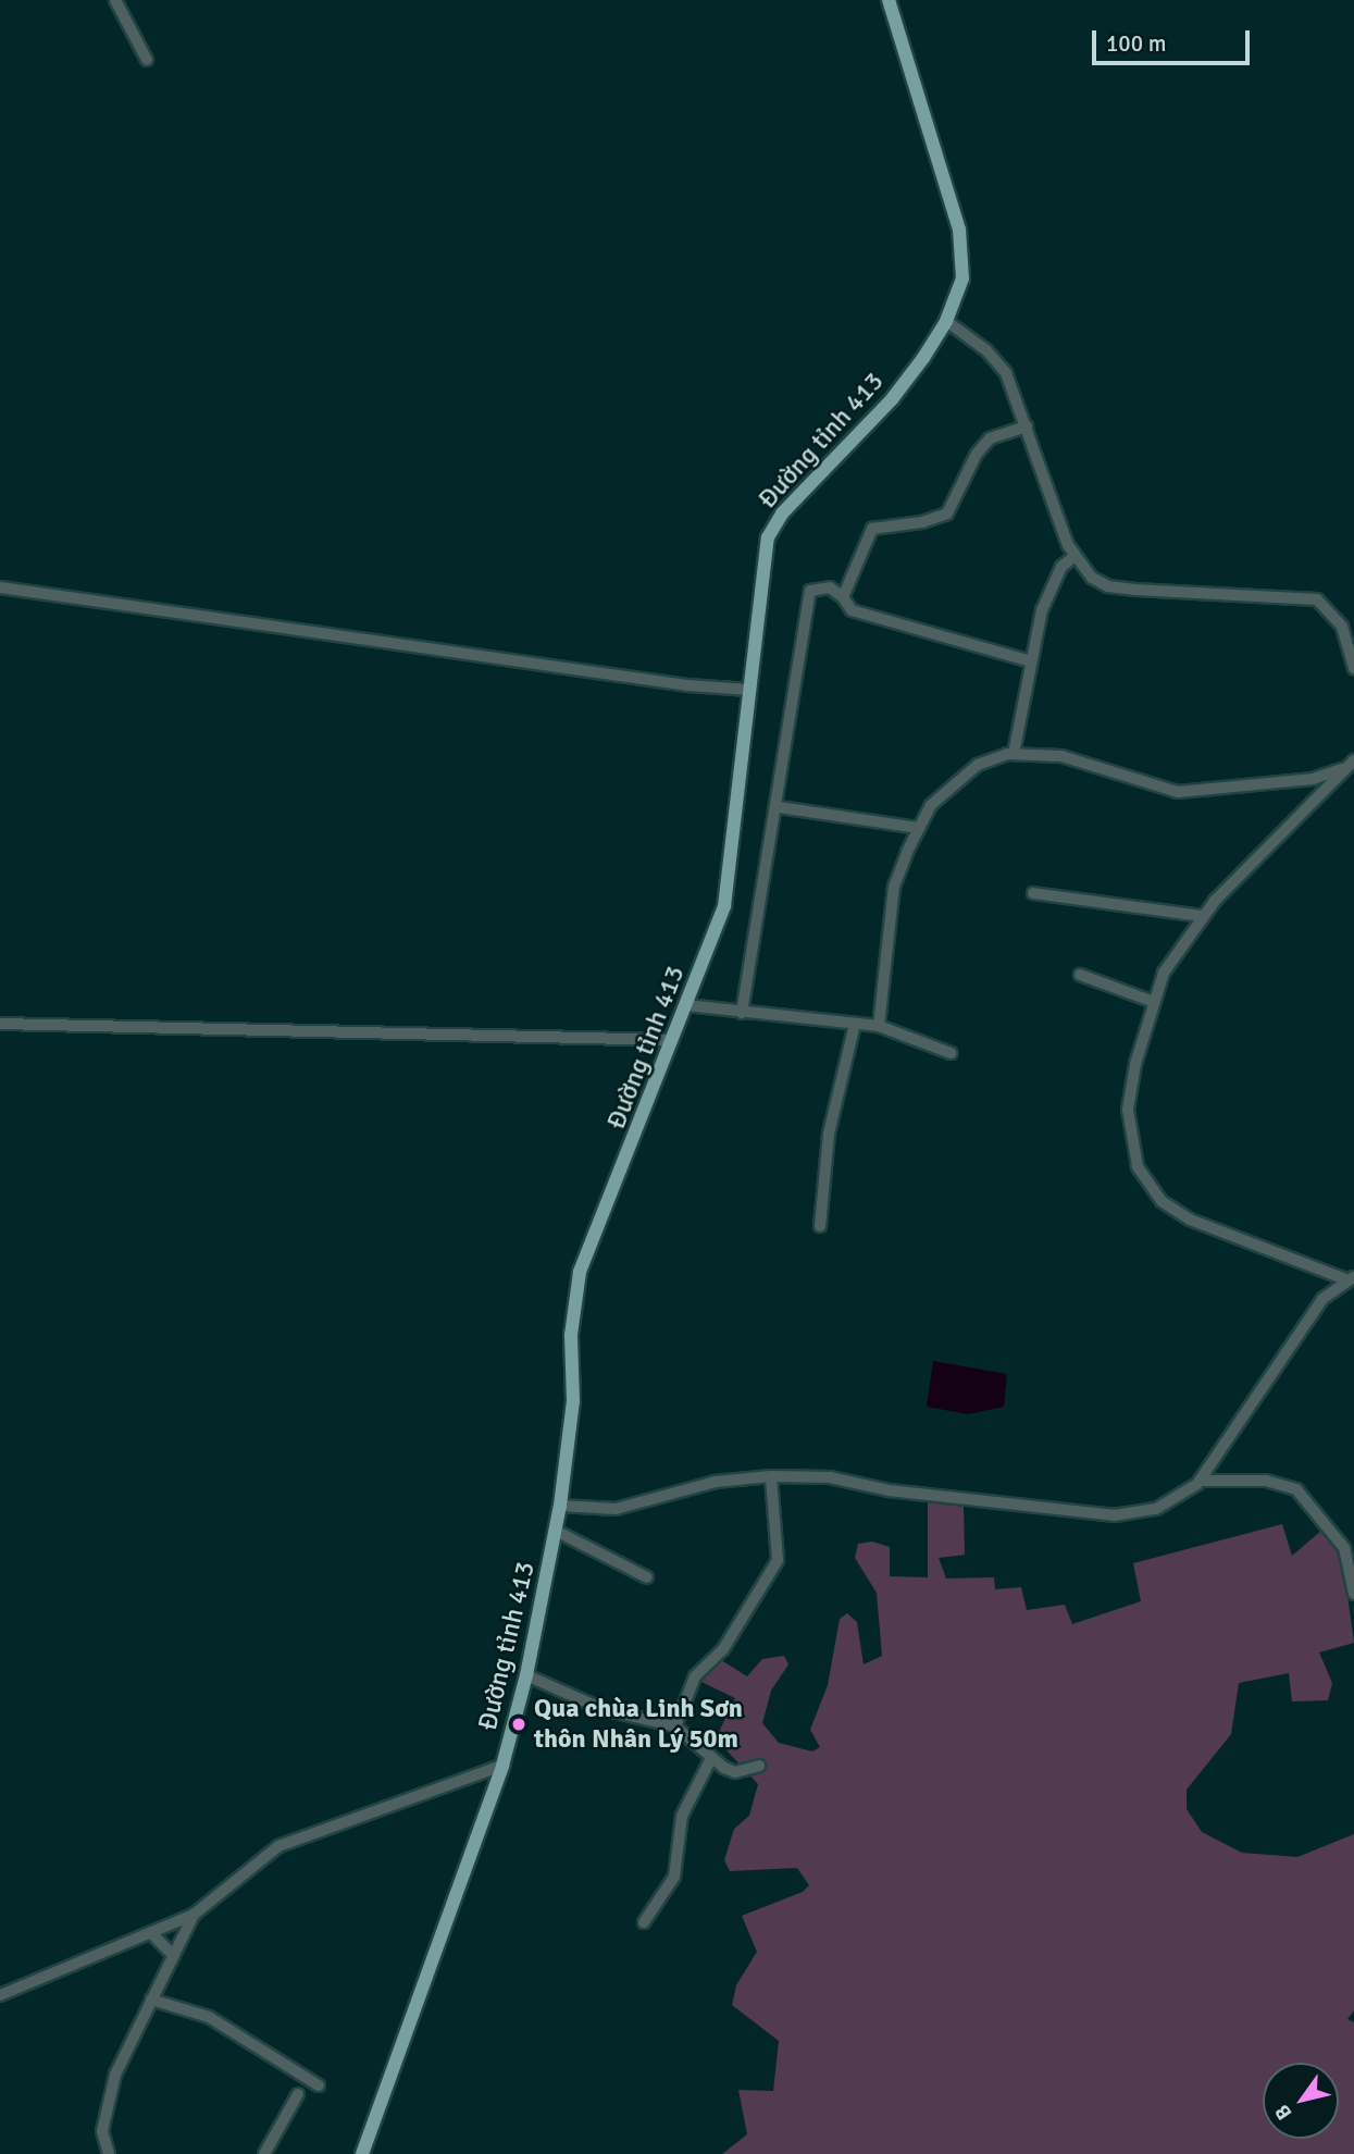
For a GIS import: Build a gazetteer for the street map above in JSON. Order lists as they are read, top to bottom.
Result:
{
  "streets": {
    "main road": ["Đường tỉnh 413"]
  },
  "places": ["Qua chùa Linh Sơn thôn Nhân Lý 50m"],
  "scale_bar": "100 m",
  "north": "bottom left"
}
